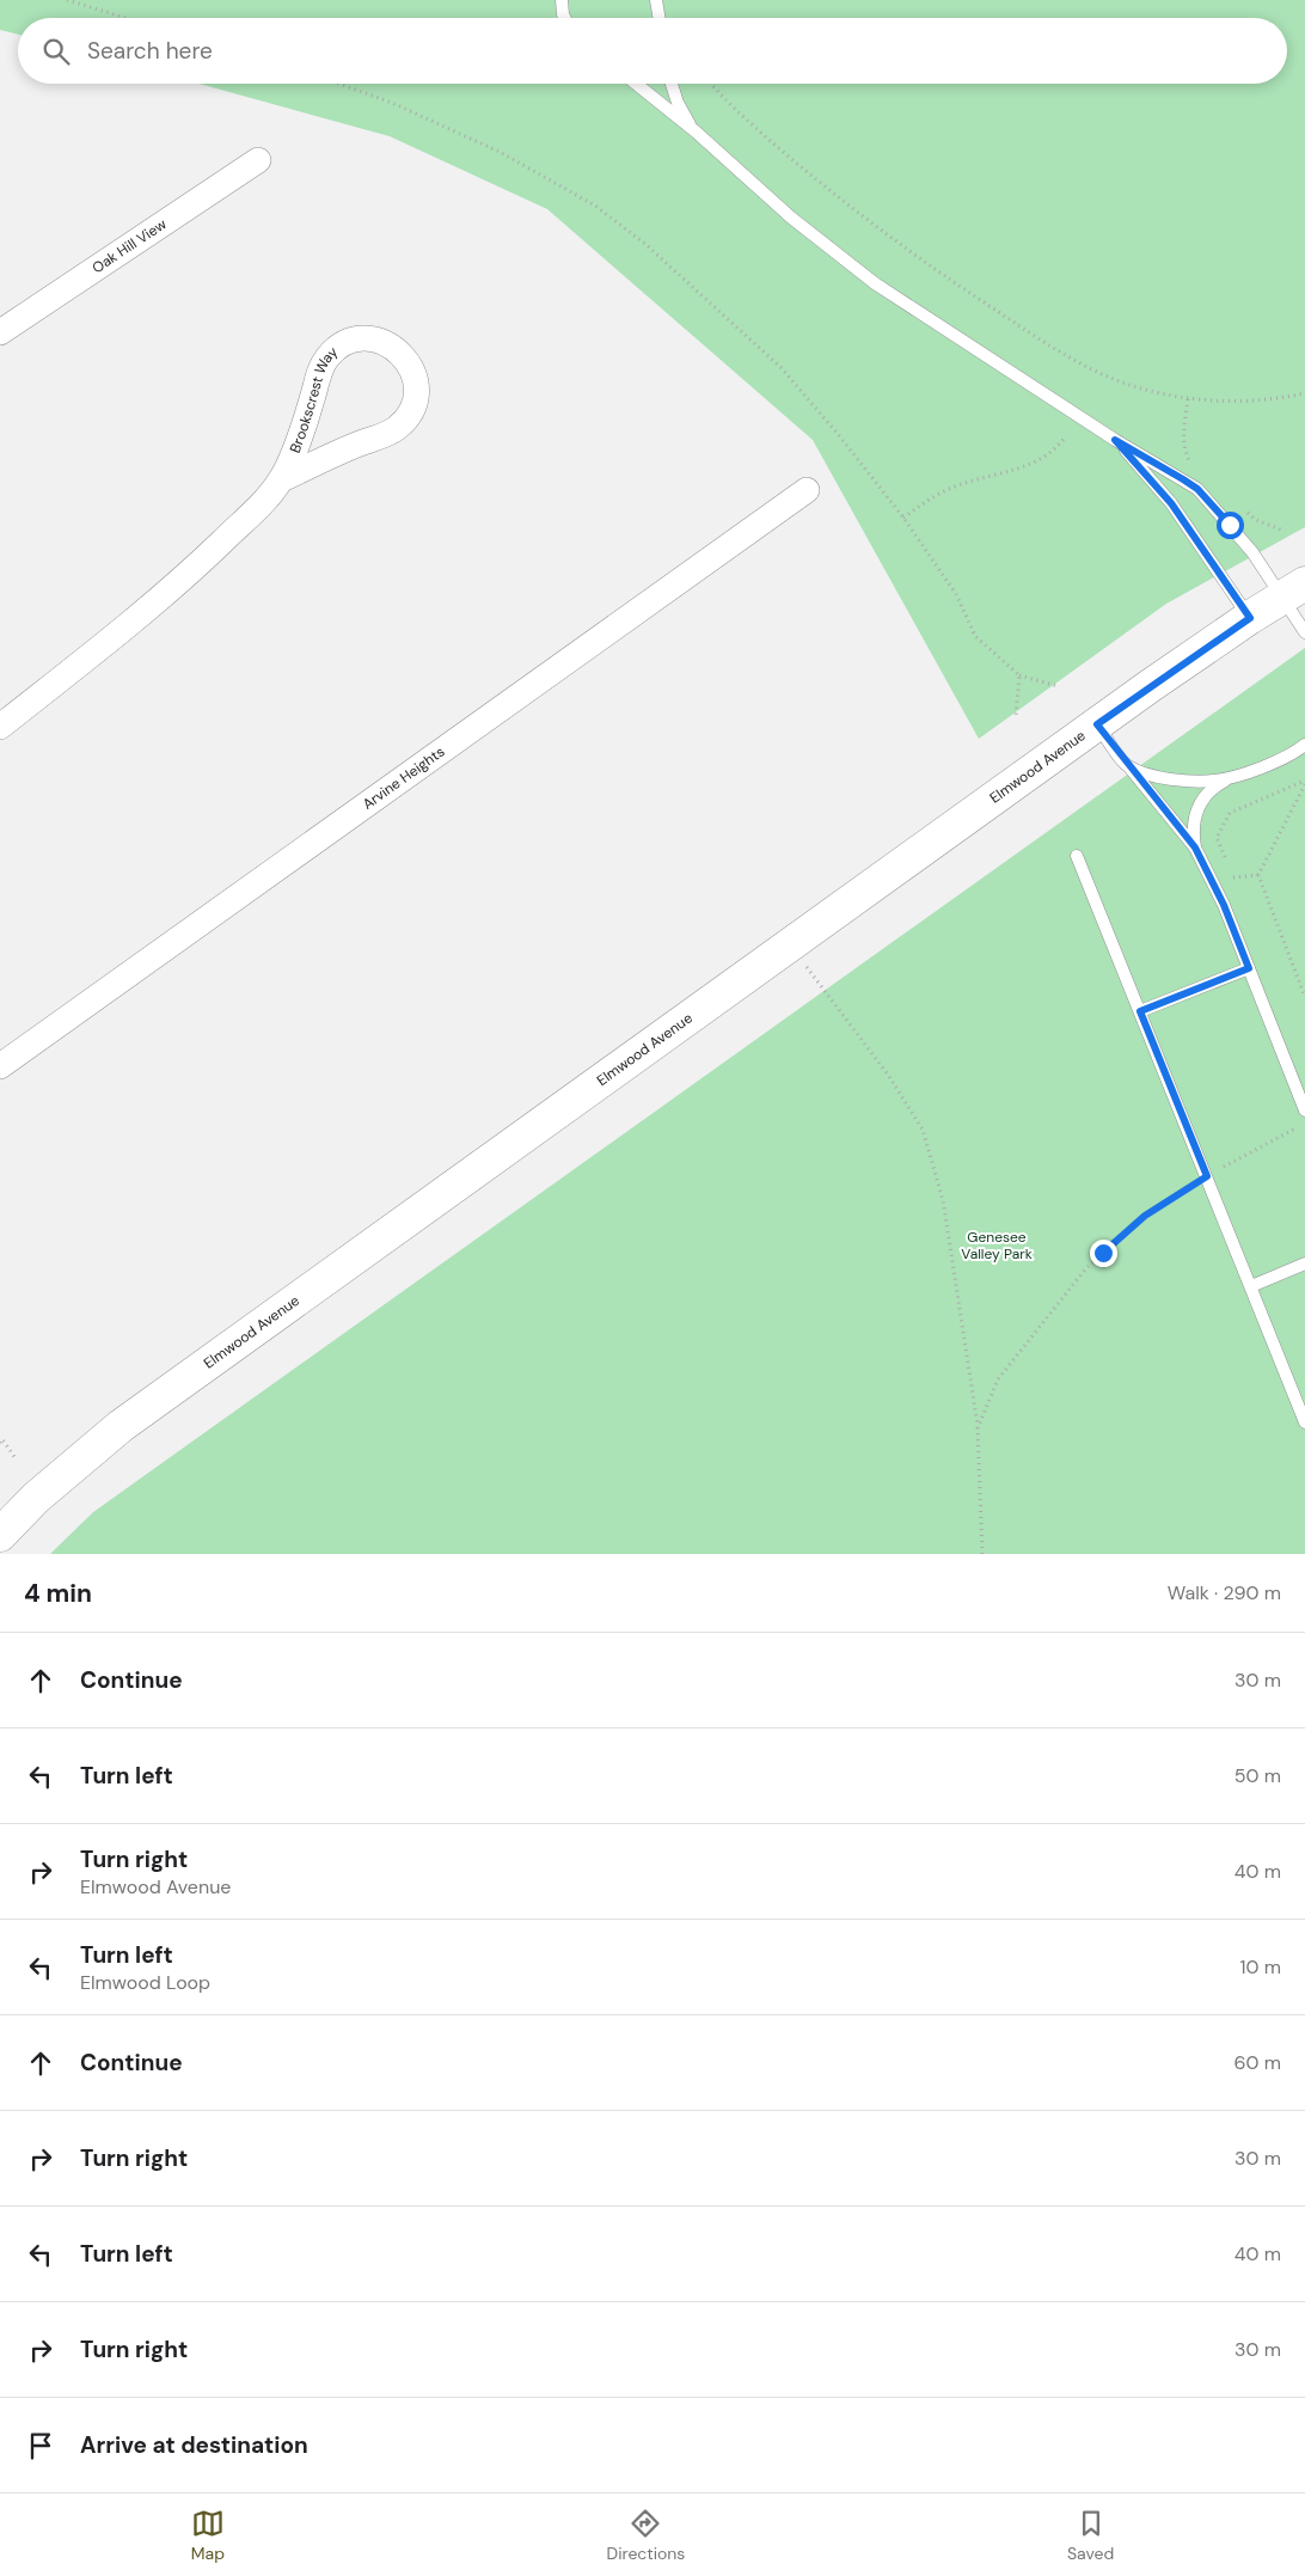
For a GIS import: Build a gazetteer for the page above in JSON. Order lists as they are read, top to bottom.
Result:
{
  "streets": {
    "main road": ["Elmwood Avenue"],
    "street": ["Oak Hill View", "Brookscrest Way", "Arvine Heights"]
  },
  "parks": ["Genesee Valley Park"],
  "page": {
    "search": "Search here",
    "heading": ["4 min", "Walk · 290 m"],
    "list": [
      ["Continue", "30 m"],
      ["Turn left", "50 m"],
      ["Turn right", "Elmwood Avenue", "40 m"],
      ["Turn left", "Elmwood Loop", "10 m"],
      ["Continue", "60 m"],
      ["Turn right", "30 m"],
      ["Turn left", "40 m"],
      ["Turn right", "30 m"],
      "Arrive at destination"
    ],
    "nav": ["Map", "Directions", "Saved"]
  }
}
